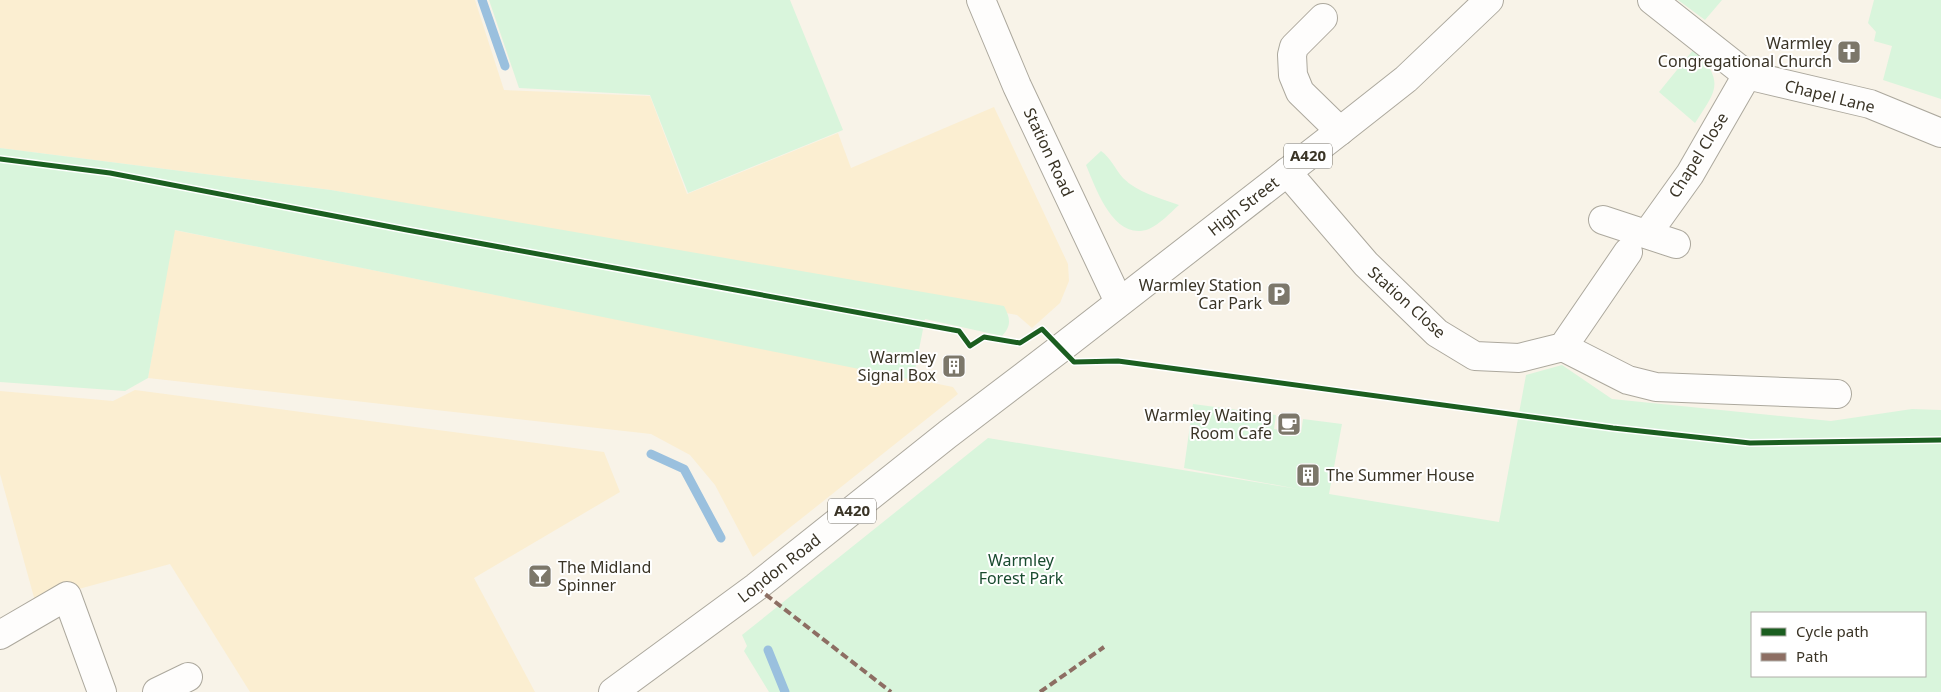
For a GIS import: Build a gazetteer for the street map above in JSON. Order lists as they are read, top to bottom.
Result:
{
  "streets": {
    "street": [
      "Chapel Lane",
      "Station Road",
      "Chapel Close",
      "A420",
      "High Street",
      "Station Close",
      "London Road"
    ]
  },
  "crossings": [
    ["Chapel Lane", "Chapel Close"],
    ["Station Road", "High Street"],
    ["High Street", "Station Close"],
    ["High Street", "London Road"]
  ],
  "parks": ["Warmley Forest Park"],
  "places": {
    "church": ["Warmley Congregational Church"],
    "parking": ["Warmley Station Car Park"],
    "building": ["Warmley Signal Box", "The Summer House"],
    "cafe": ["Warmley Waiting Room Cafe"],
    "bar": ["The Midland Spinner"]
  },
  "legend": ["Cycle path", "Path"]
}
